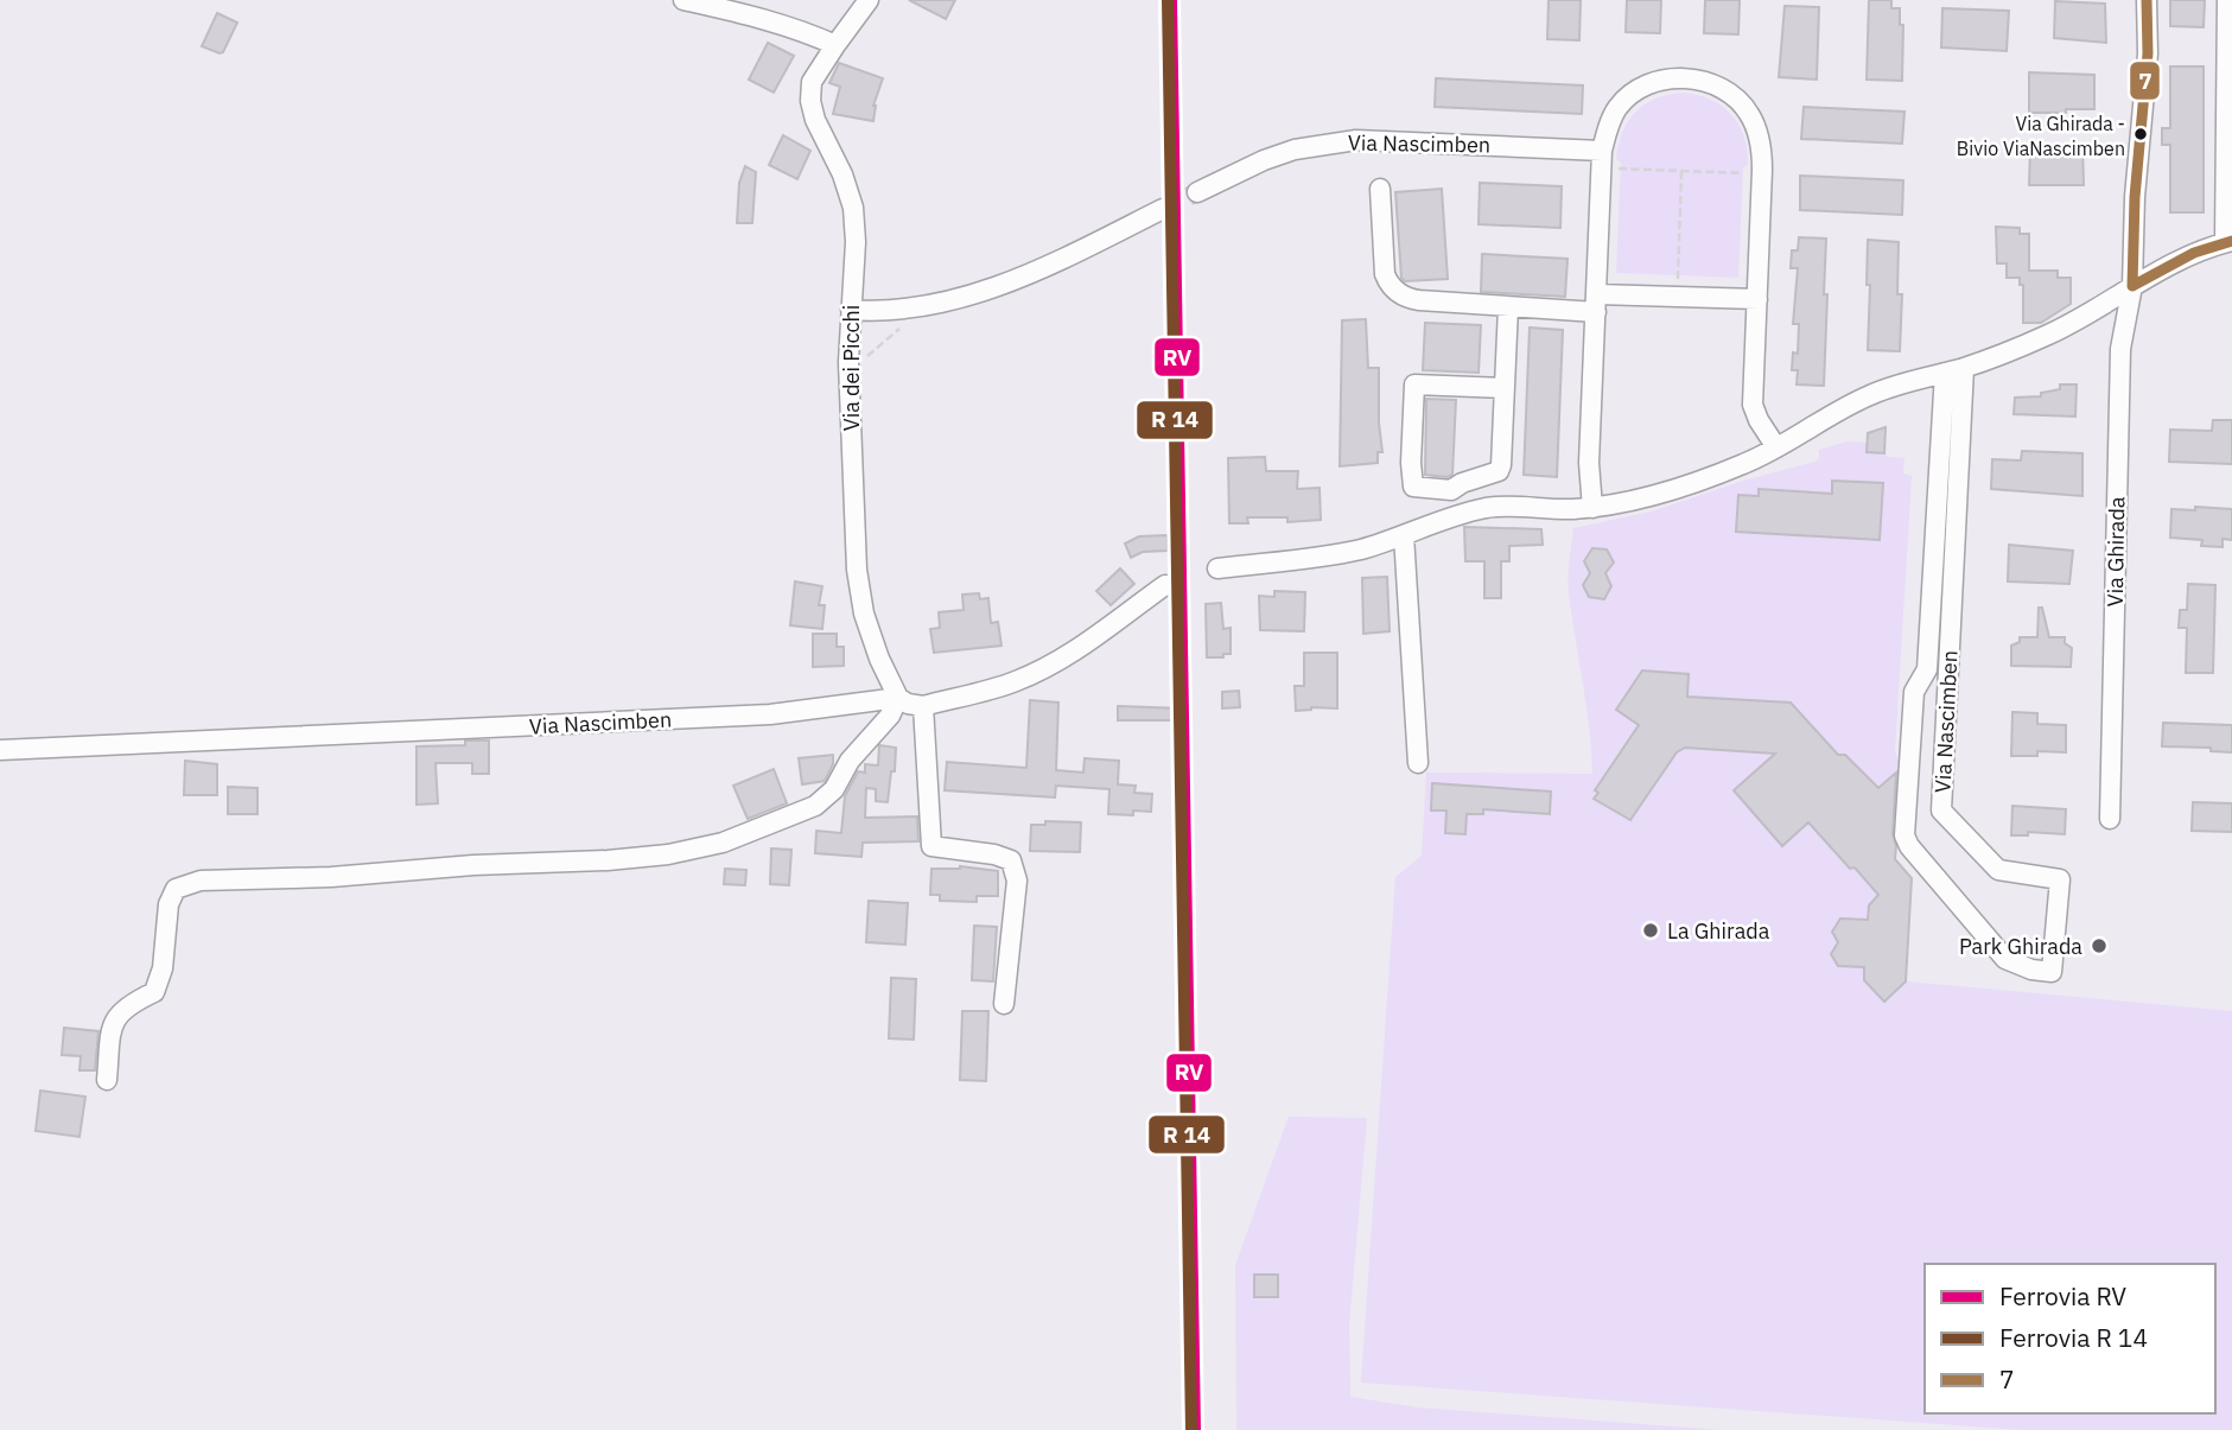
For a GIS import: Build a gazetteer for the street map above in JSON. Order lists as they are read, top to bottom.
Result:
{
  "streets": {
    "street": ["Via Nascimben", "Via dei Picchi", "Via Ghirada"]
  },
  "crossings": [
    ["Via Nascimben", "Via dei Picchi"]
  ],
  "places": ["Via Ghirada - Bivio ViaNascimben", "La Ghirada", "Park Ghirada"],
  "lines": ["rail line RV", "transit line 7"],
  "legend": ["Ferrovia RV", "Ferrovia R 14", "7"]
}
